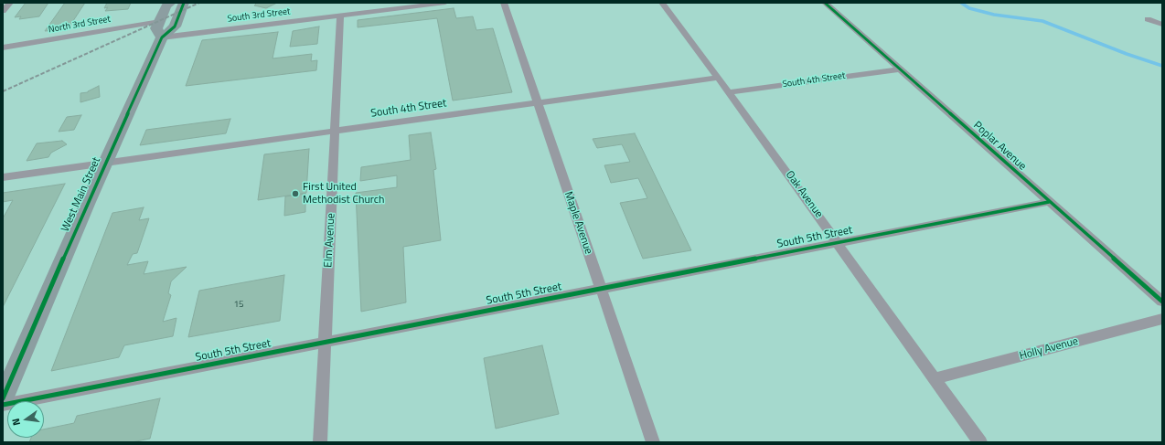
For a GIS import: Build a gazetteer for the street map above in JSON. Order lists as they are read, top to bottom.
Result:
{
  "streets": {
    "main road": ["West Main Street"],
    "street": [
      "South 3rd Street",
      "North 3rd Street",
      "South 4th Street",
      "Poplar Avenue",
      "Oak Avenue",
      "Maple Avenue",
      "South 5th Street",
      "Elm Avenue",
      "Holly Avenue"
    ]
  },
  "crossings": [
    ["South 3rd Street", "West Main Street"],
    ["South 3rd Street", "Elm Avenue"],
    ["South 4th Street", "Poplar Avenue"],
    ["South 4th Street", "West Main Street"],
    ["South 4th Street", "Oak Avenue"],
    ["South 4th Street", "Maple Avenue"],
    ["South 4th Street", "Elm Avenue"],
    ["Poplar Avenue", "South 5th Street"],
    ["Oak Avenue", "South 5th Street"],
    ["Oak Avenue", "Holly Avenue"],
    ["Maple Avenue", "South 5th Street"],
    ["South 5th Street", "Elm Avenue"]
  ],
  "places": ["First United Methodist Church"],
  "house_numbers": ["15"],
  "north": "left"
}
